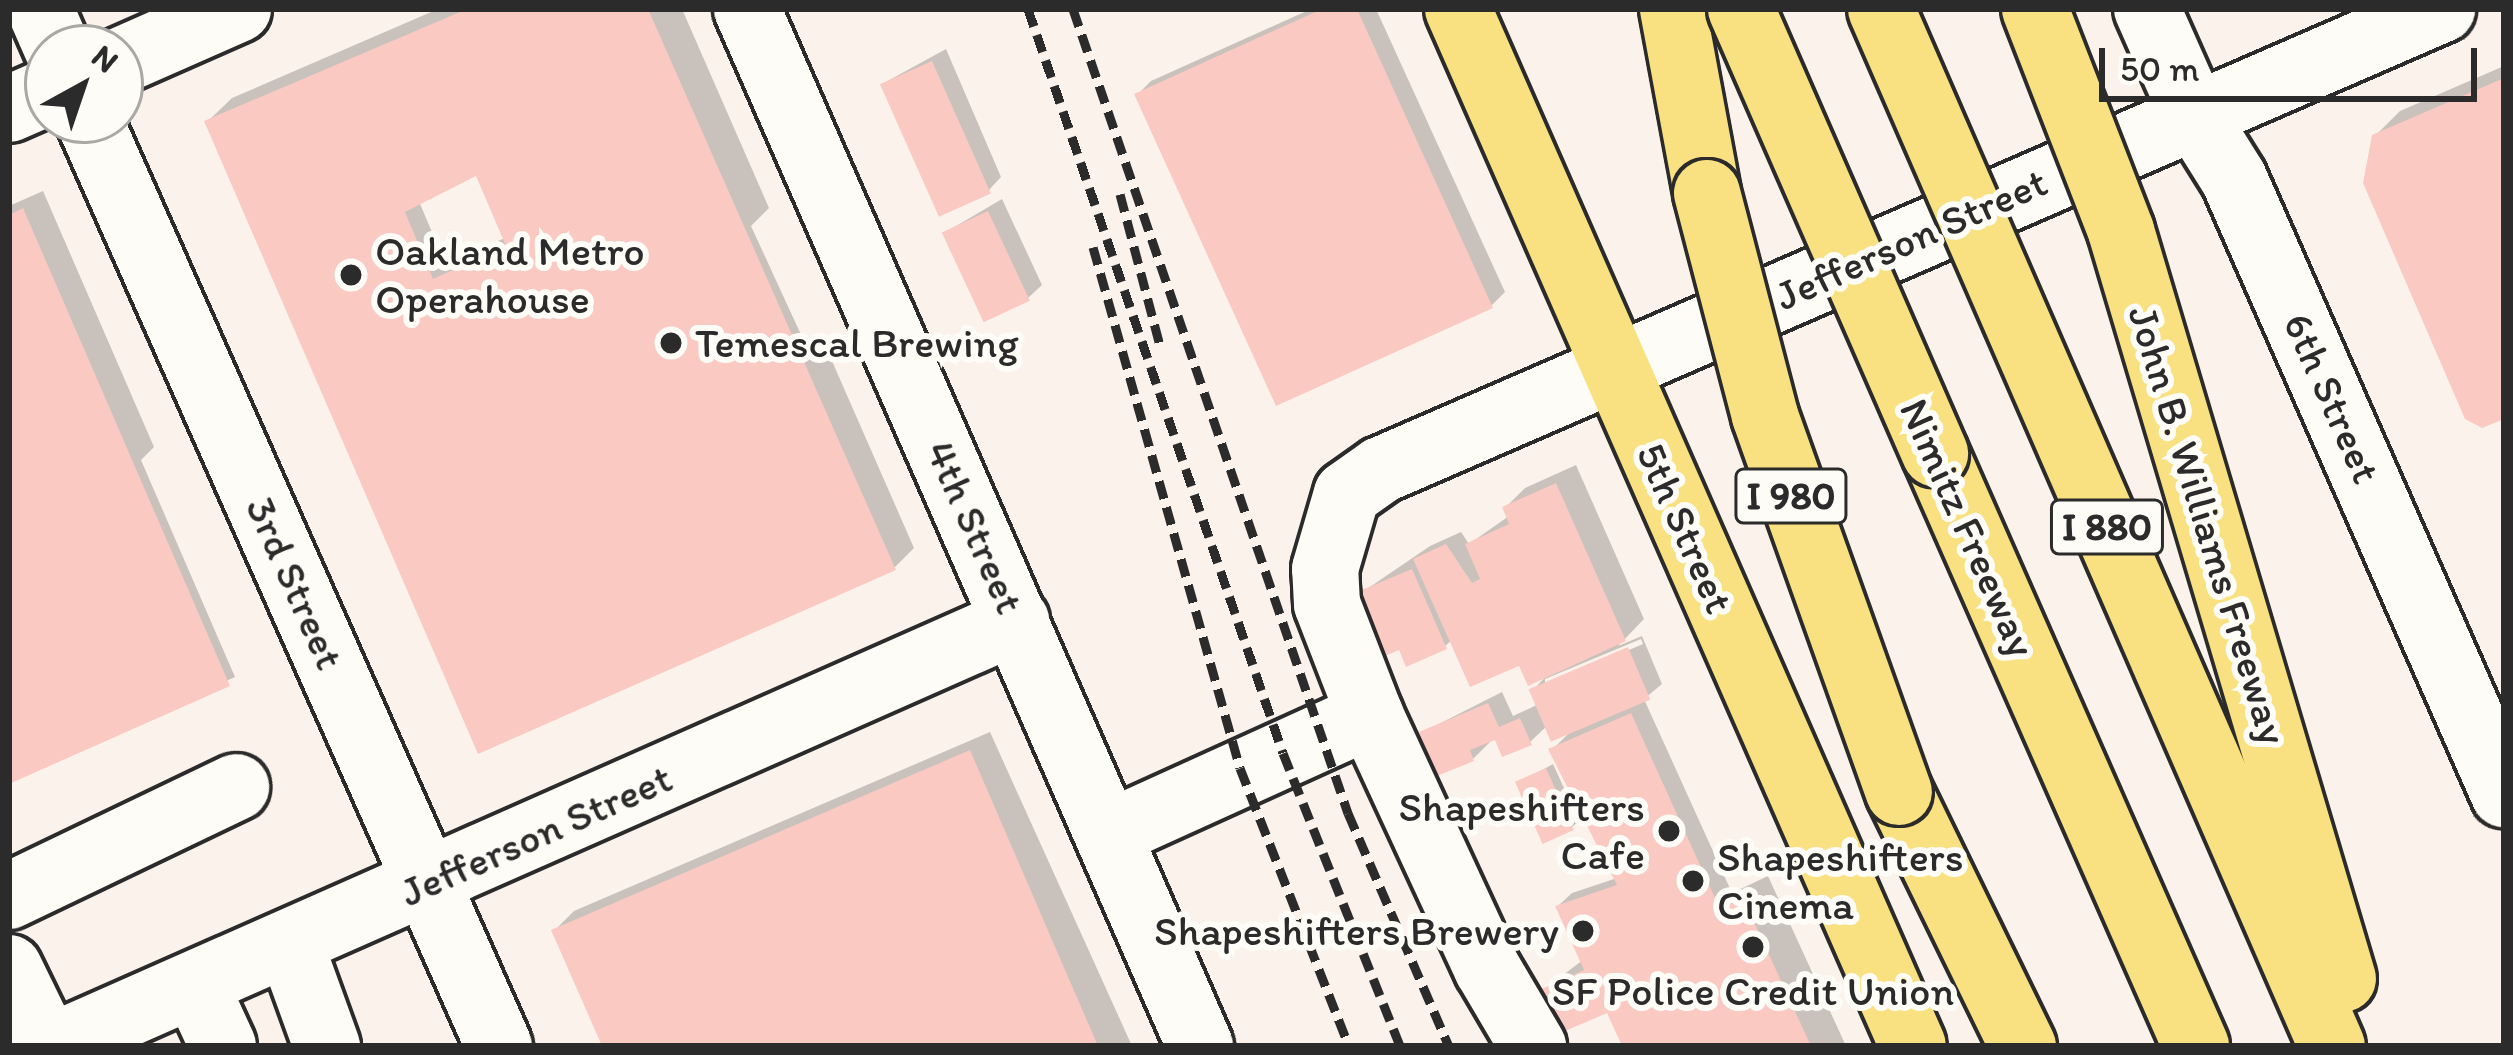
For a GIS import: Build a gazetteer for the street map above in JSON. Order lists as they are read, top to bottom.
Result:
{
  "streets": {
    "main road": [
      "I 980",
      "John B. Williams Freeway",
      "I 880",
      "5th Street",
      "Nimitz Freeway"
    ],
    "street": [
      "Jefferson Street",
      "6th Street",
      "4th Street",
      "3rd Street"
    ]
  },
  "crossings": [
    ["Jefferson Street", "6th Street"],
    ["Jefferson Street", "4th Street"],
    ["Jefferson Street", "5th Street"],
    ["Jefferson Street", "3rd Street"]
  ],
  "places": [
    "Oakland Metro Operahouse",
    "Temescal Brewing",
    "Shapeshifters Cafe",
    "Shapeshifters Cinema",
    "Shapeshifters Brewery",
    "SF Police Credit Union"
  ],
  "scale_bar": "50 m",
  "north": "top right"
}
